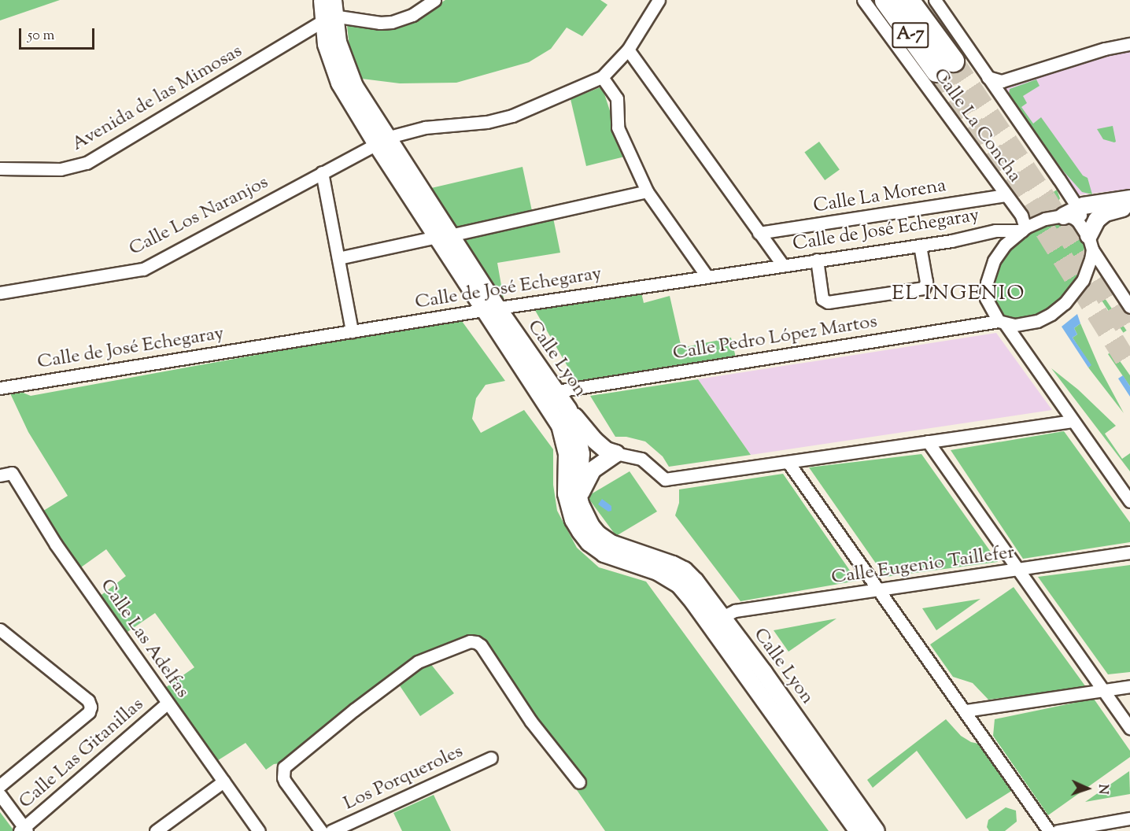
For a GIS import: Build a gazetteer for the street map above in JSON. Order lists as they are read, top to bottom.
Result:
{
  "streets": {
    "highway": ["A-7"],
    "street": [
      "Avenida de las Mimosas",
      "Calle La Concha",
      "Calle La Morena",
      "Calle Los Naranjos",
      "Calle de José Echegaray",
      "Calle Pedro López Martos",
      "Calle Lyon",
      "Calle Eugenio Taillefer",
      "Calle Las Adelfas",
      "Calle Las Gitanillas",
      "Los Porqueroles"
    ]
  },
  "crossings": [
    ["Avenida de las Mimosas", "Calle Lyon"],
    ["Calle La Concha", "Calle La Morena"],
    ["Calle La Concha", "Calle de José Echegaray"],
    ["Calle La Concha", "Calle Pedro López Martos"],
    ["Calle Los Naranjos", "Calle Lyon"],
    ["Calle de José Echegaray", "Calle Pedro López Martos"],
    ["Calle de José Echegaray", "Calle Lyon"],
    ["Calle Pedro López Martos", "Calle Lyon"],
    ["Calle Lyon", "Calle Eugenio Taillefer"],
    ["Calle Las Adelfas", "Calle Las Gitanillas"]
  ],
  "districts": ["EL INGENIO"],
  "scale_bar": "50 m",
  "north": "right"
}
